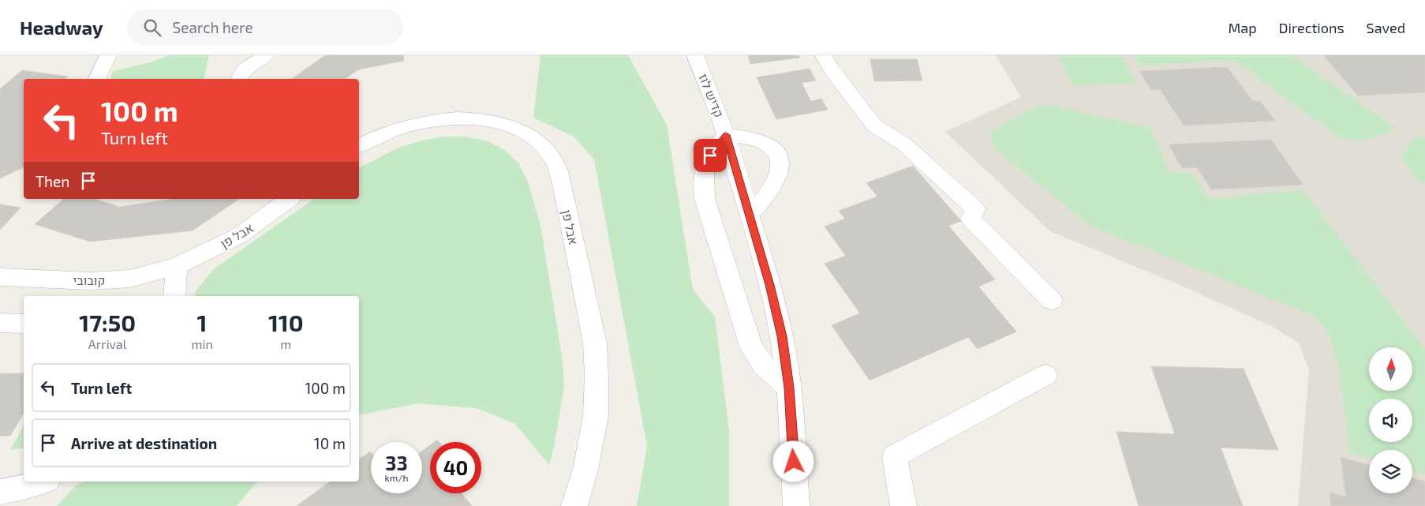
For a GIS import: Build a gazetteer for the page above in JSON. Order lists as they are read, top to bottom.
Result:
{
  "streets": {
    "street": ["קדיש לוז", "אבל פן", "קובובי"]
  },
  "crossings": [
    ["אבל פן", "קובובי"]
  ],
  "north": "top",
  "page": {
    "header": "Headway",
    "search": "Search here",
    "nav": ["Map", "Directions", "Saved"],
    "turn": ["100 m", "Turn left"],
    "then": "Then",
    "eta": [
      "17:50",
      "Arrival",
      "1",
      "min",
      "110",
      "m"
    ],
    "list": [
      {
        "name": "Turn left",
        "value": "100 m"
      },
      {
        "name": "Arrive at destination",
        "value": "10 m"
      }
    ],
    "speed": "33 km/h",
    "limit": "40"
  }
}
